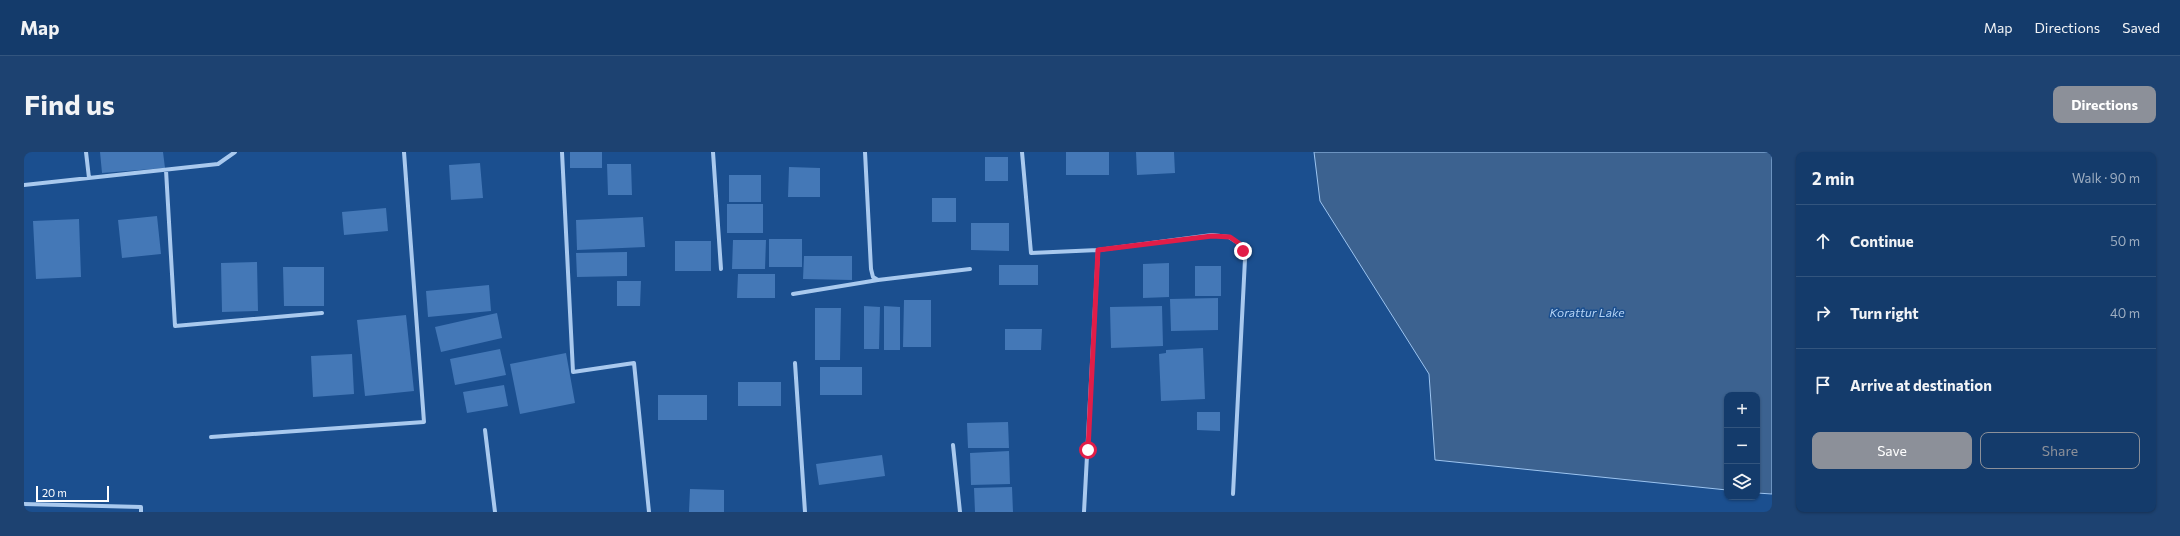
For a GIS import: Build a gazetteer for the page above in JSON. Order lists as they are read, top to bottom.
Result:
{
  "water": ["Korattur Lake"],
  "scale_bar": "20 m",
  "page": {
    "header": "Map",
    "nav": ["Map", "Directions", "Saved"],
    "buttons": [
      "Directions",
      ["Save", "Share"]
    ],
    "title": "Find us",
    "heading": ["2 min", "Walk · 90 m"],
    "list": [
      ["Continue", "50 m"],
      ["Turn right", "40 m"],
      "Arrive at destination"
    ],
    "map_buttons": ["+", "−"],
    "scale": "20 m"
  }
}
